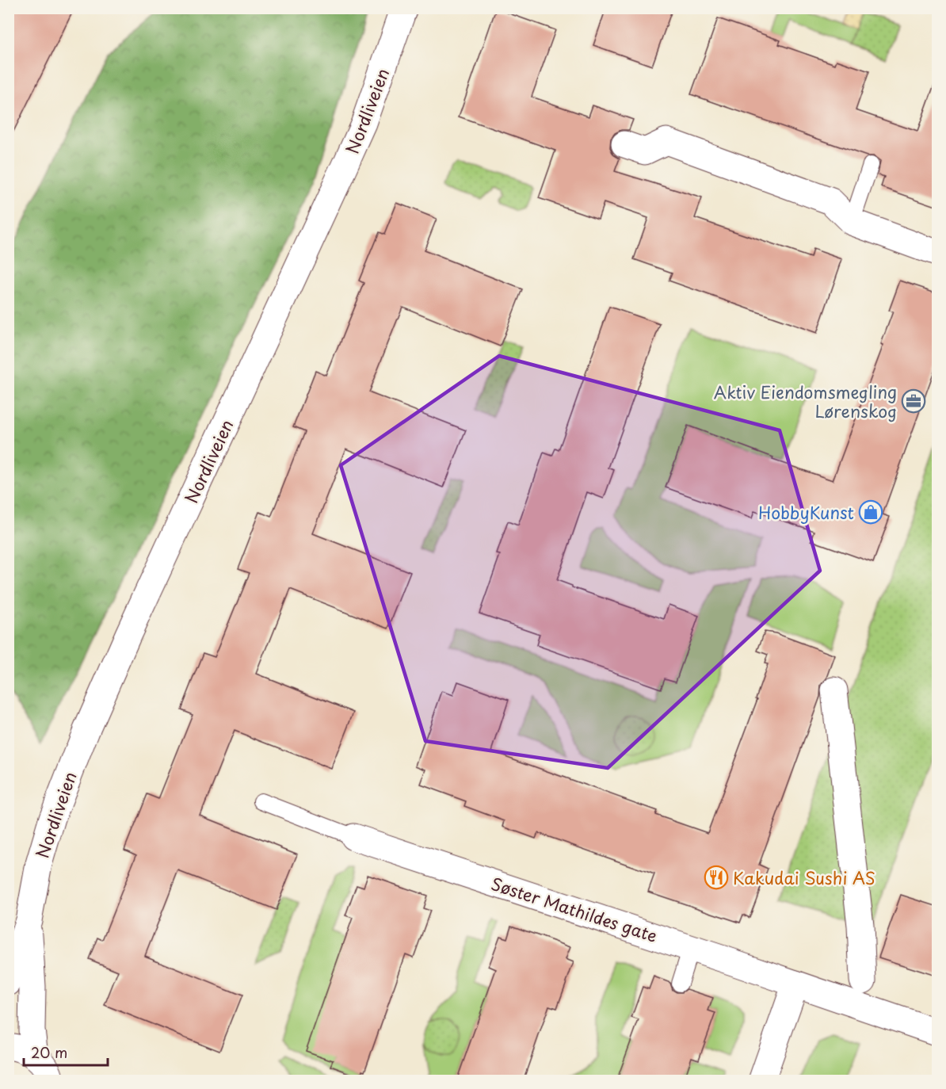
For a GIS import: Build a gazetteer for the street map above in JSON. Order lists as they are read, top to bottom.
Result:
{
  "streets": {
    "street": ["Nordliveien", "Søster Mathildes gate"]
  },
  "places": {
    "office": ["Aktiv Eiendomsmegling Lørenskog"],
    "shop": ["HobbyKunst"],
    "restaurant": ["Kakudai Sushi AS"]
  },
  "scale_bar": "20 m"
}
